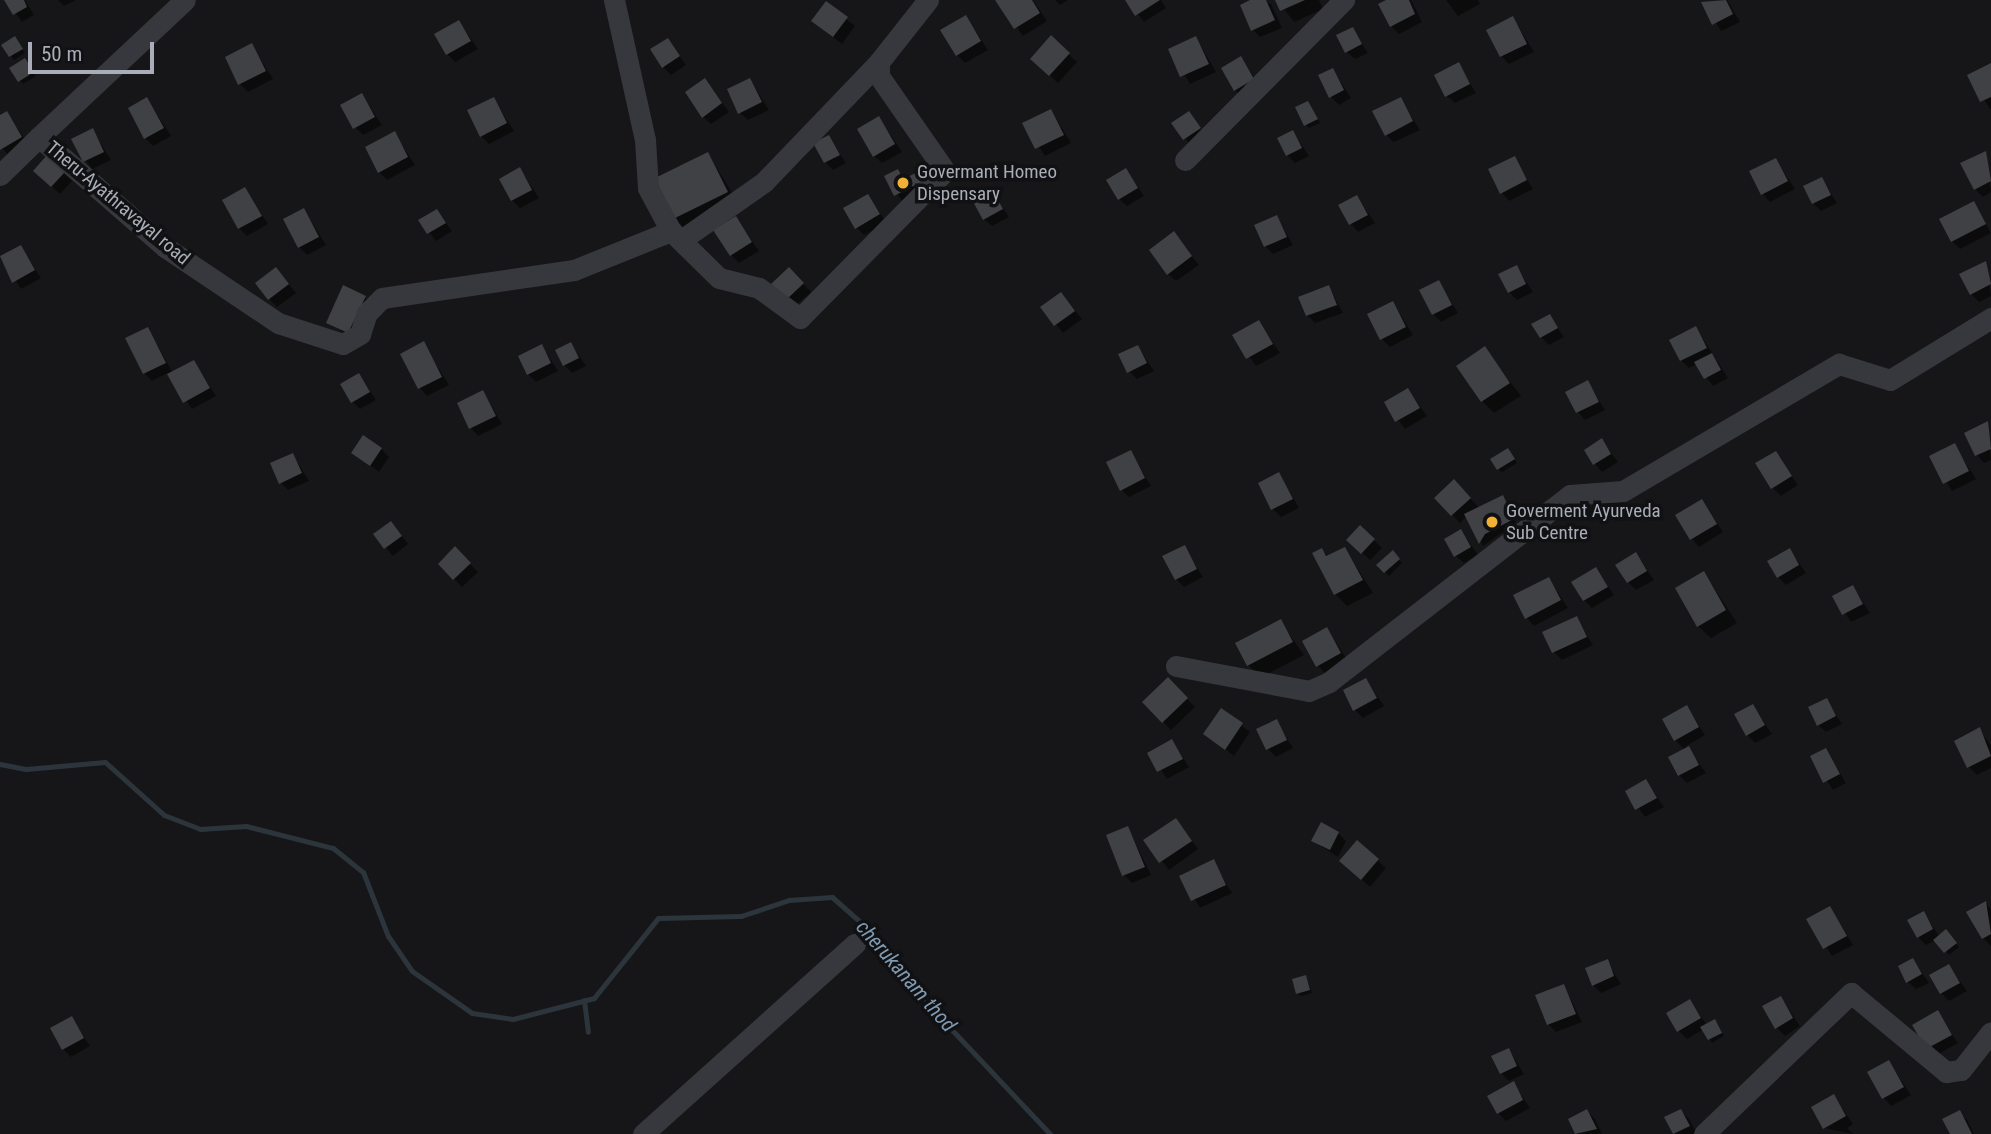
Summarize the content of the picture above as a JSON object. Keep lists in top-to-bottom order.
{
  "streets": {
    "street": ["Theru-Ayathravayal road"]
  },
  "water": ["cherukanam thod"],
  "places": ["Govermant Homeo Dispensary", "Goverment Ayurveda Sub Centre"],
  "scale_bar": "50 m"
}
